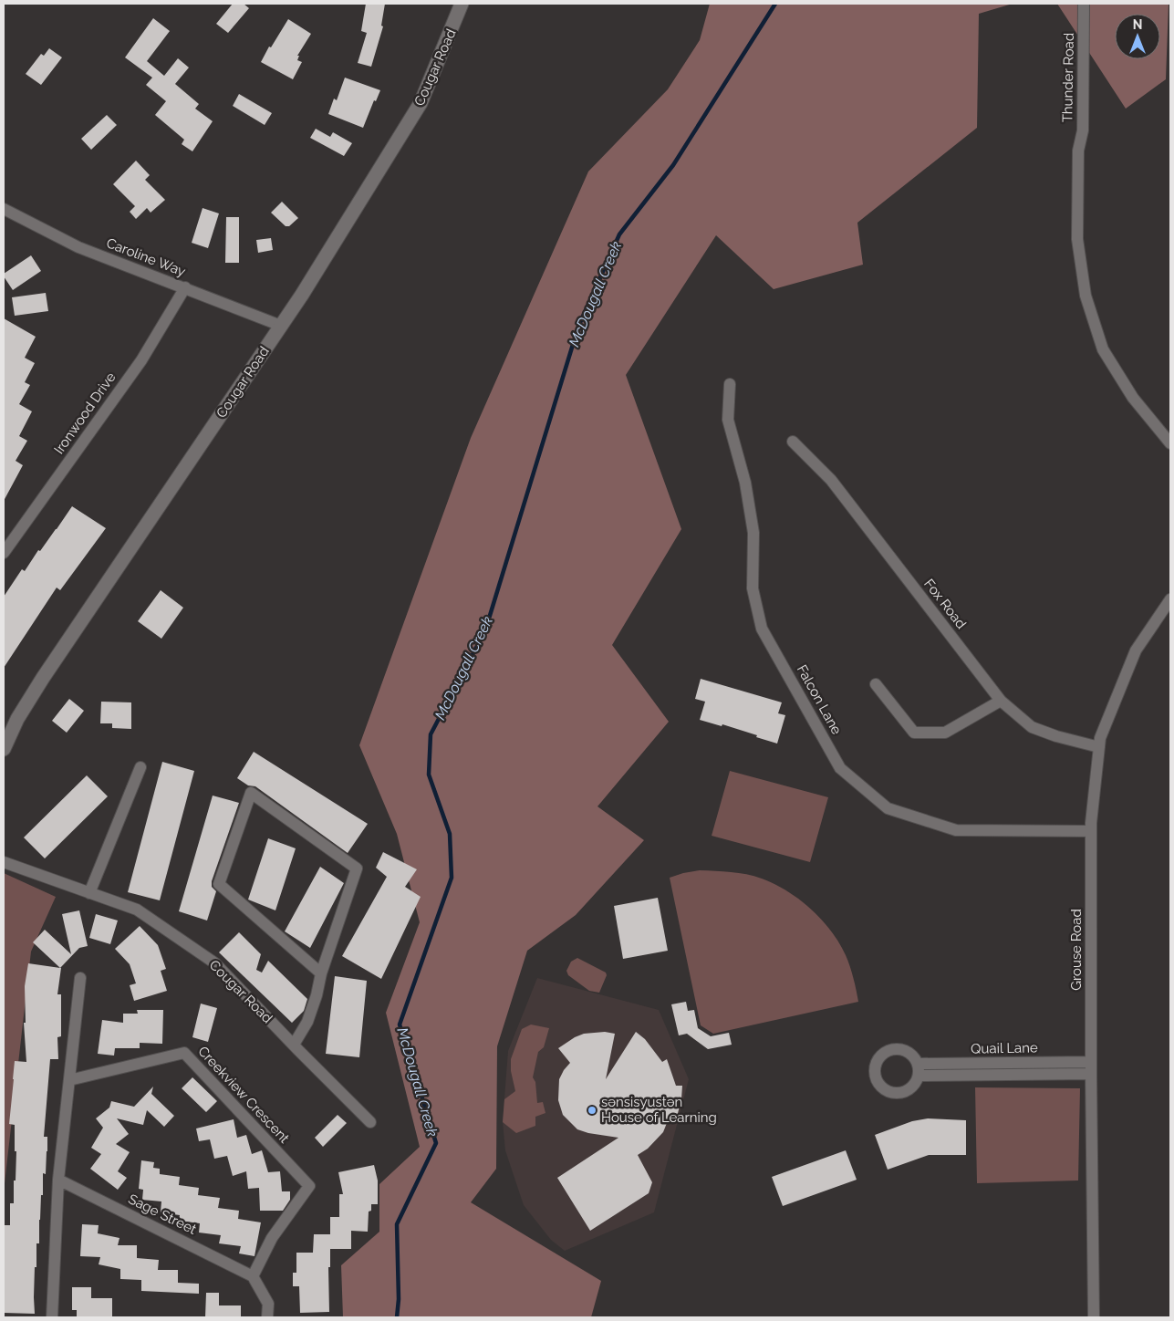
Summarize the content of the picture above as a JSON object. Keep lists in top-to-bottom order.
{
  "streets": {
    "street": [
      "Cougar Road",
      "Thunder Road",
      "Caroline Way",
      "Ironwood Drive",
      "Fox Road",
      "Falcon Lane",
      "Grouse Road",
      "Quail Lane",
      "Creekview Crescent",
      "Sage Street"
    ]
  },
  "crossings": [
    ["Cougar Road", "Caroline Way"],
    ["Caroline Way", "Ironwood Drive"],
    ["Fox Road", "Grouse Road"],
    ["Falcon Lane", "Grouse Road"],
    ["Grouse Road", "Quail Lane"],
    ["Creekview Crescent", "Sage Street"]
  ],
  "water": ["McDougall Creek"],
  "places": ["sənsisyustən House of Learning"],
  "north": "top"
}
